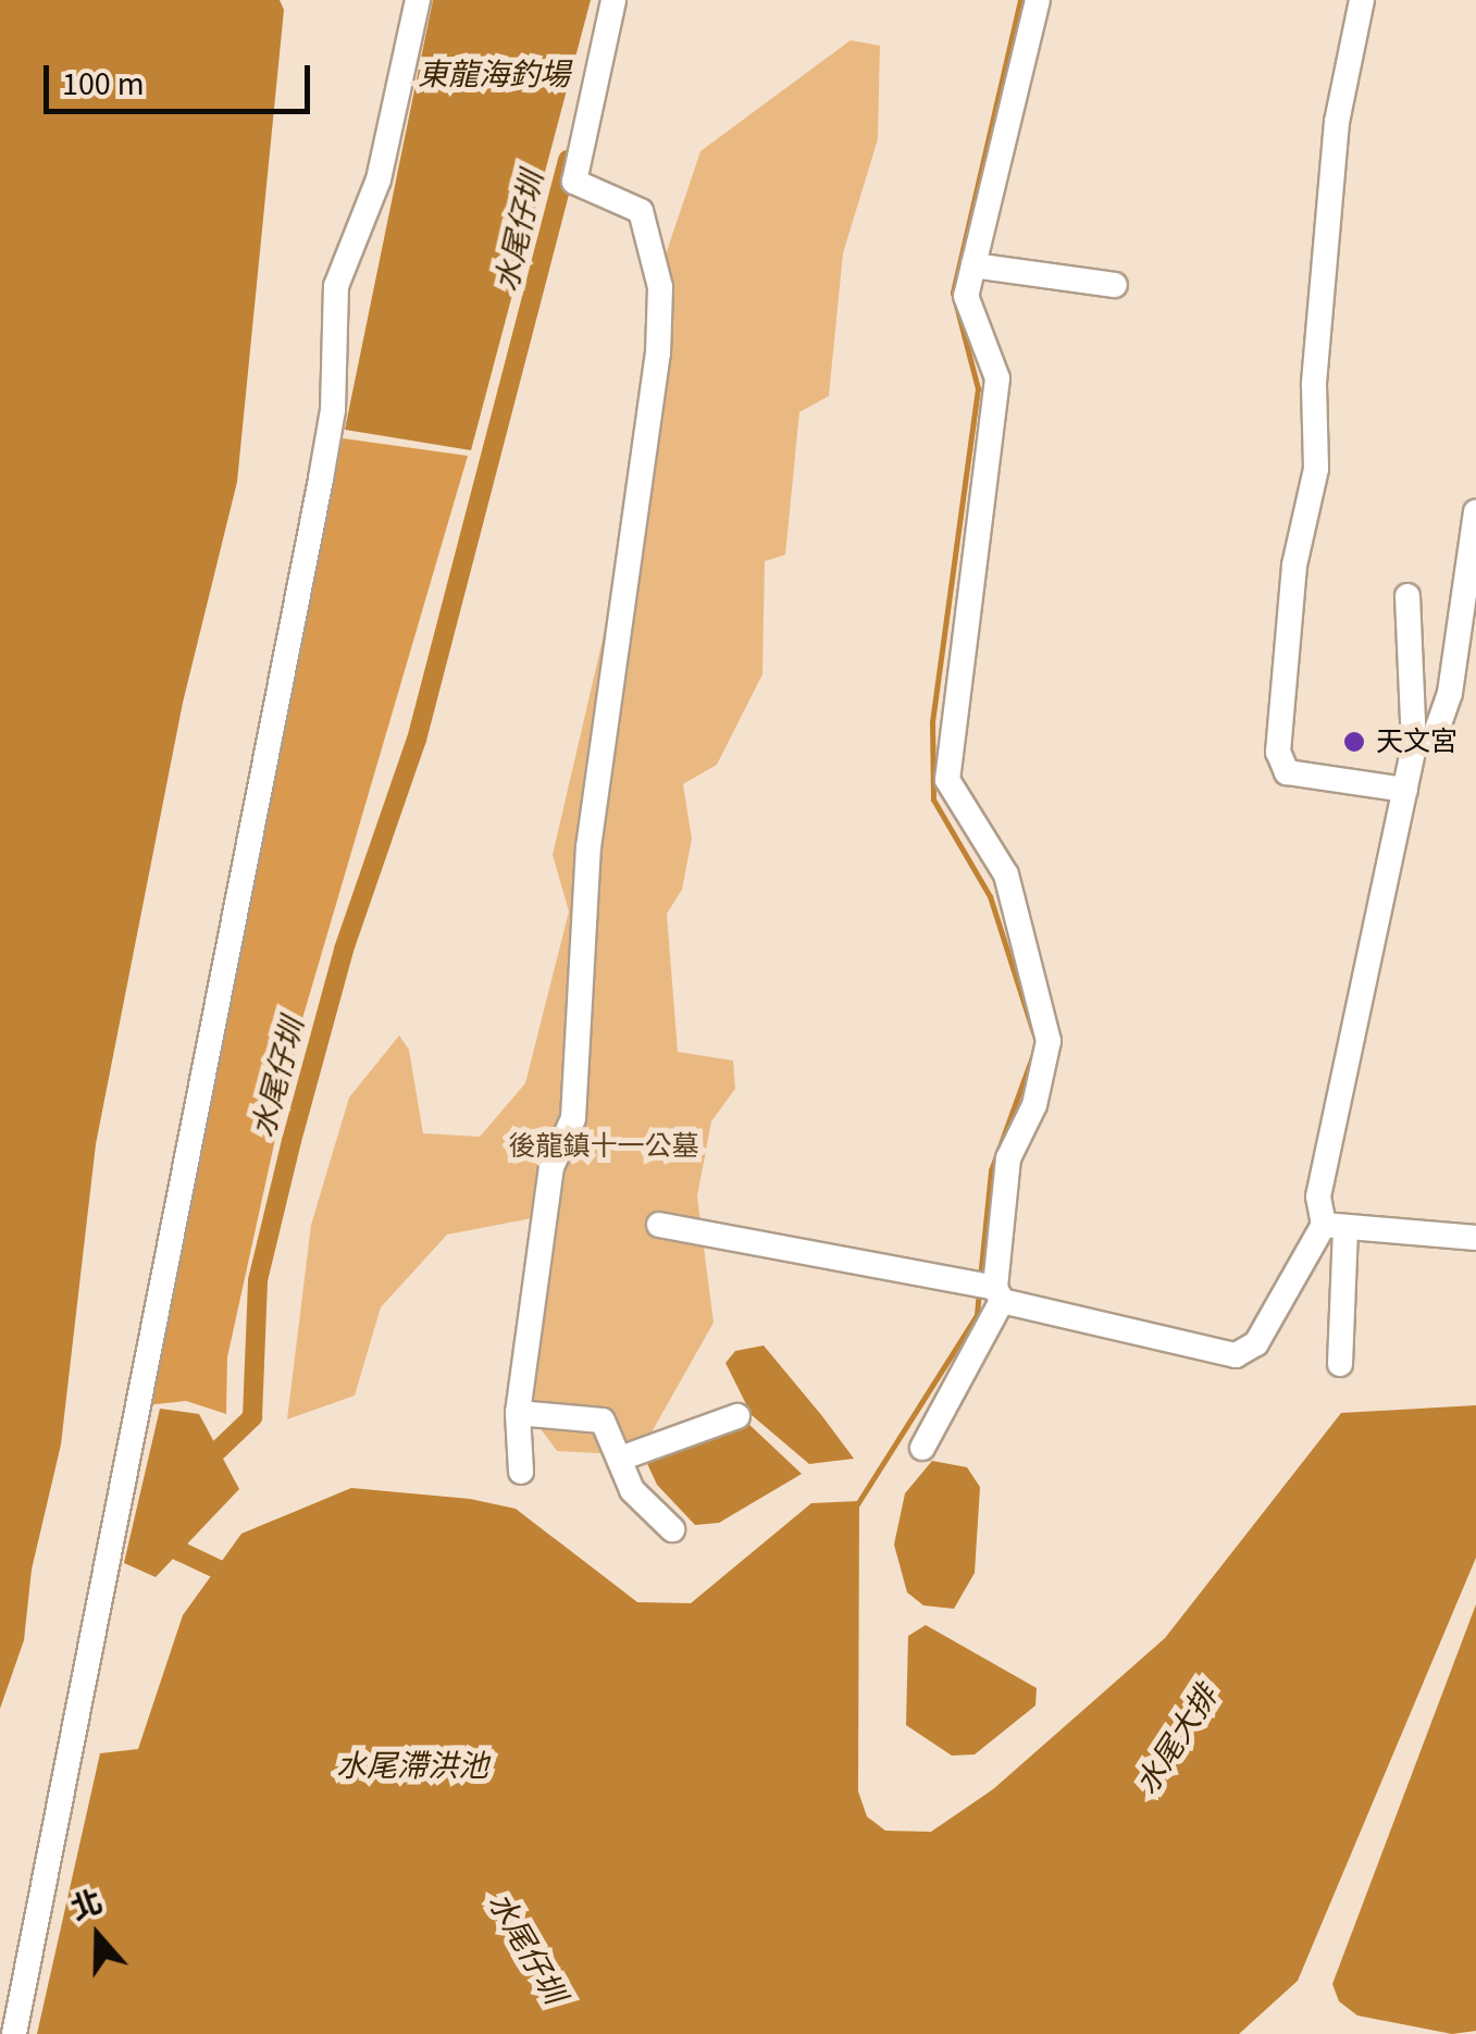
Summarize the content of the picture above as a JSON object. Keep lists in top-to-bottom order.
{
  "water": [
    "東龍海釣場",
    "水尾仔圳",
    "水尾大排",
    "水尾滯洪池"
  ],
  "parks": ["後龍鎮十一公墓"],
  "places": ["天文宮"],
  "scale_bar": "100 m",
  "north": "top"
}
